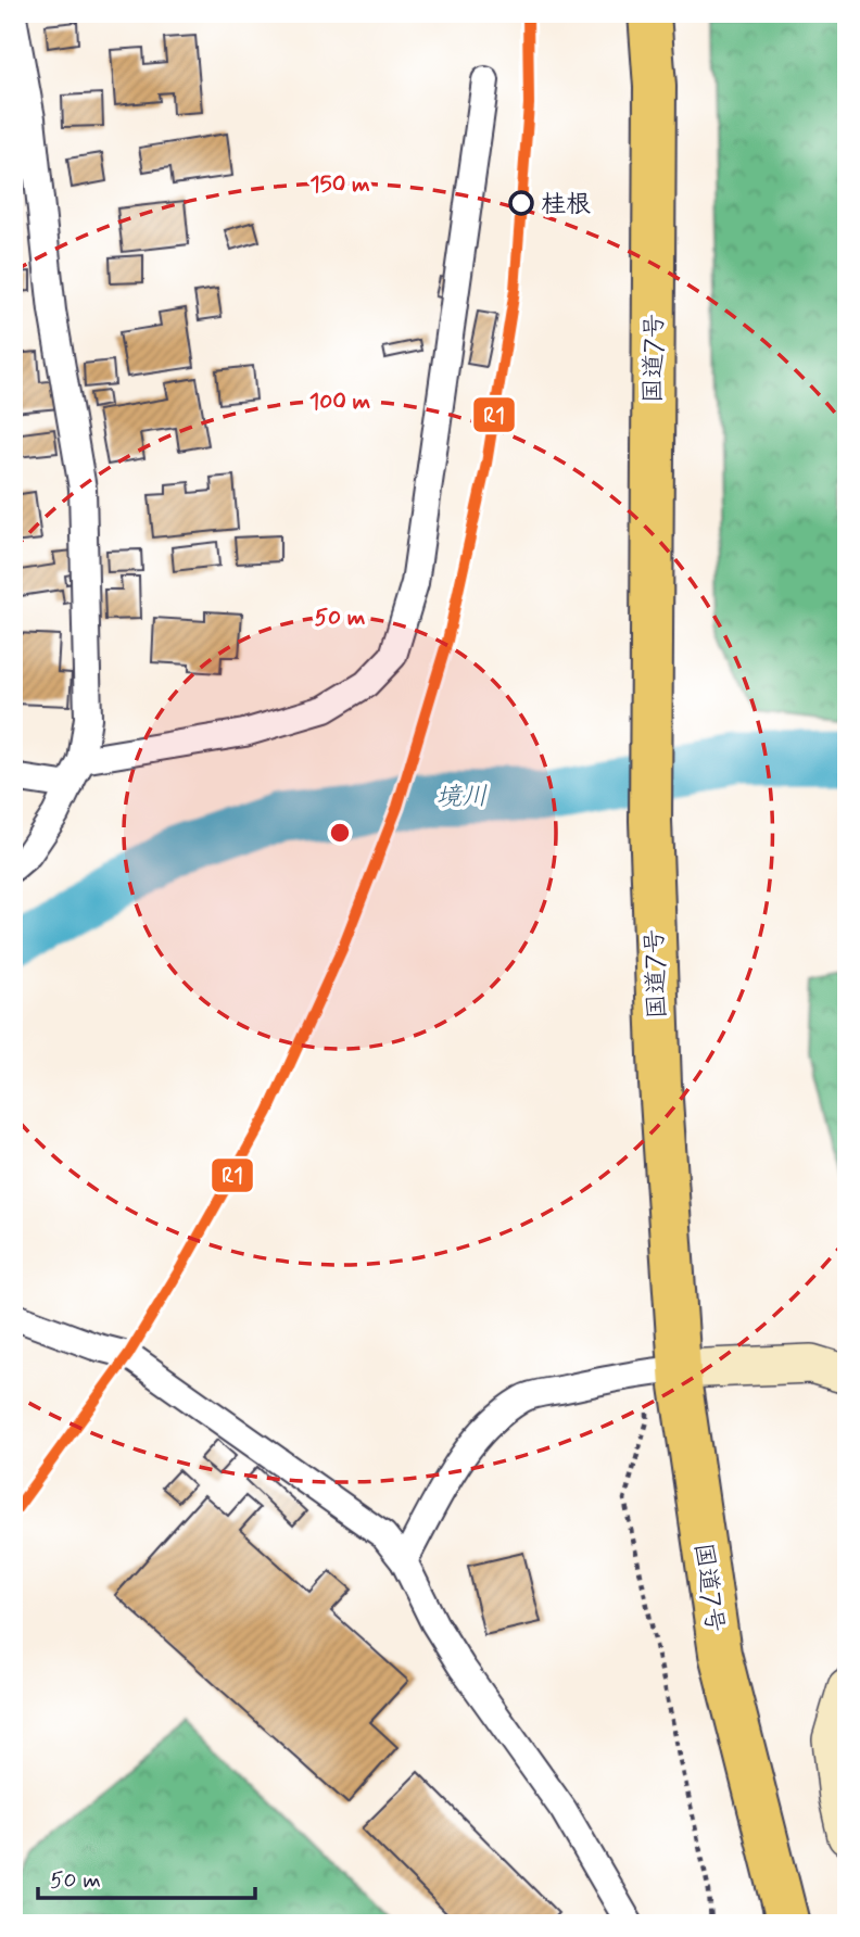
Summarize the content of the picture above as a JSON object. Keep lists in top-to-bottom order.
{
  "streets": {
    "highway": ["国道7号"]
  },
  "water": ["境川"],
  "places": ["桂根"],
  "lines": ["transit line R1"],
  "scale_bar": "50 m",
  "rings": ["150 m", "100 m", "50 m"]
}
